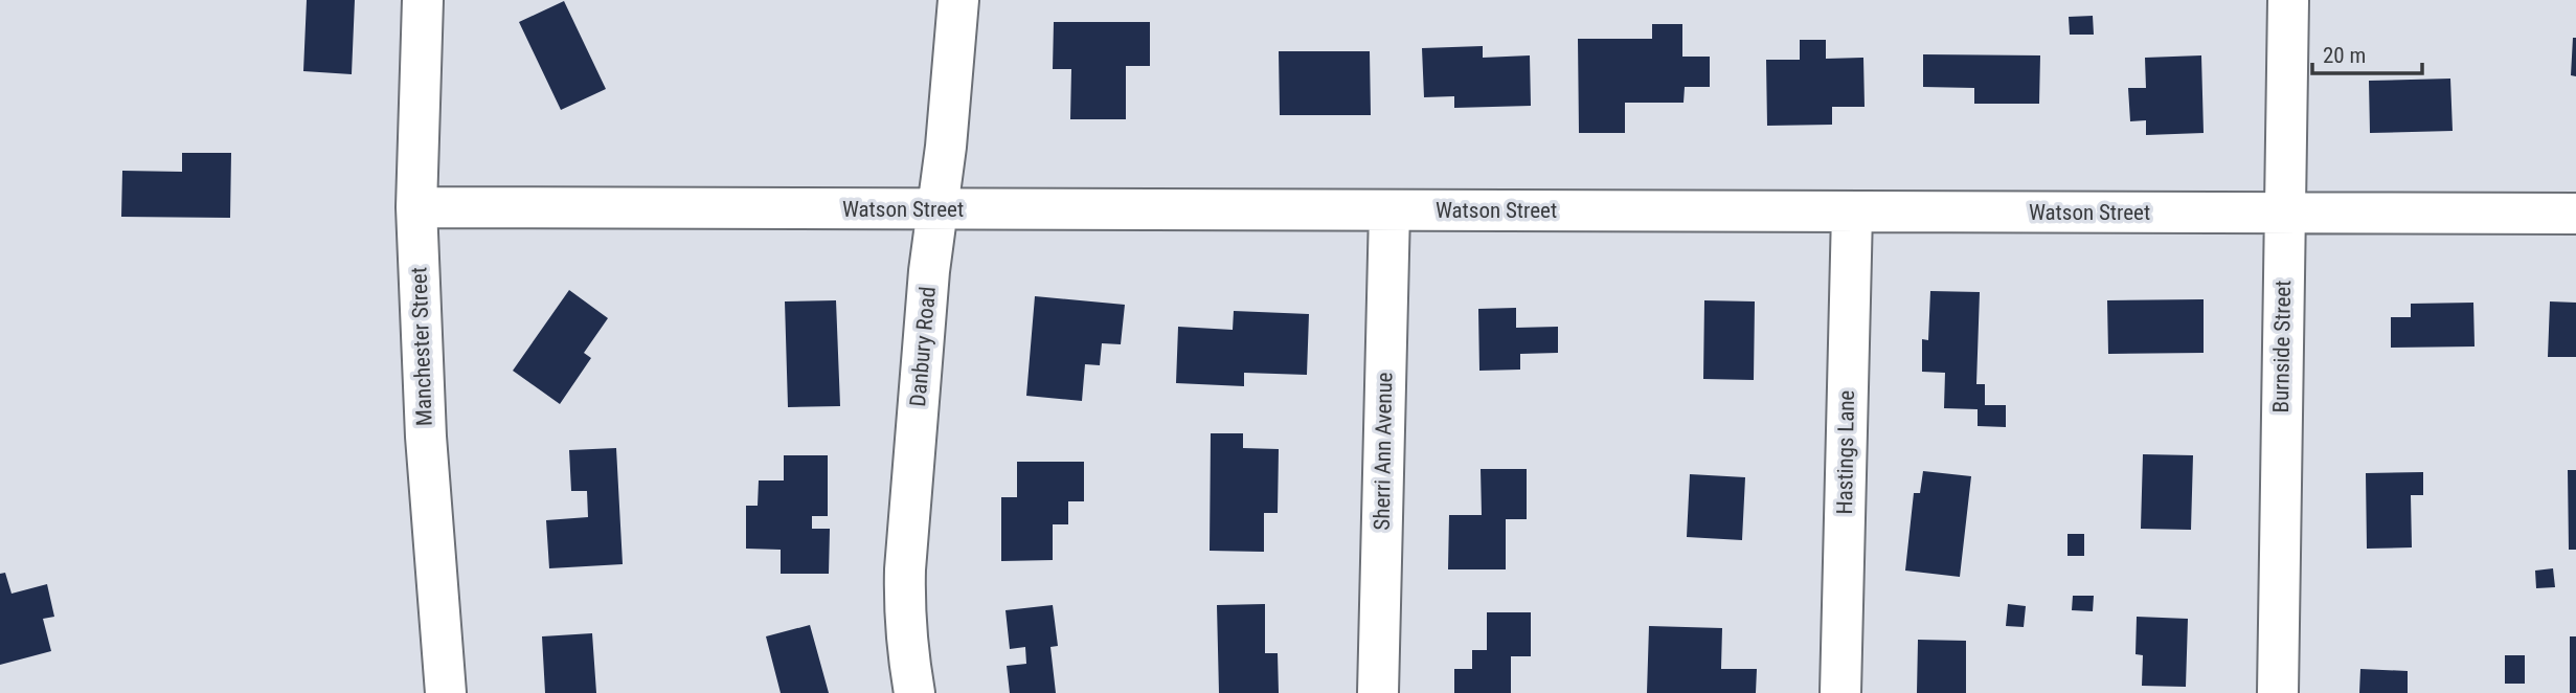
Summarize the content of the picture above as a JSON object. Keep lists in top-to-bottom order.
{
  "streets": {
    "street": [
      "Watson Street",
      "Manchester Street",
      "Danbury Road",
      "Burnside Street",
      "Sherri Ann Avenue",
      "Hastings Lane"
    ]
  },
  "crossings": [
    ["Watson Street", "Manchester Street"],
    ["Watson Street", "Danbury Road"],
    ["Watson Street", "Burnside Street"],
    ["Watson Street", "Sherri Ann Avenue"],
    ["Watson Street", "Hastings Lane"]
  ],
  "scale_bar": "20 m"
}
